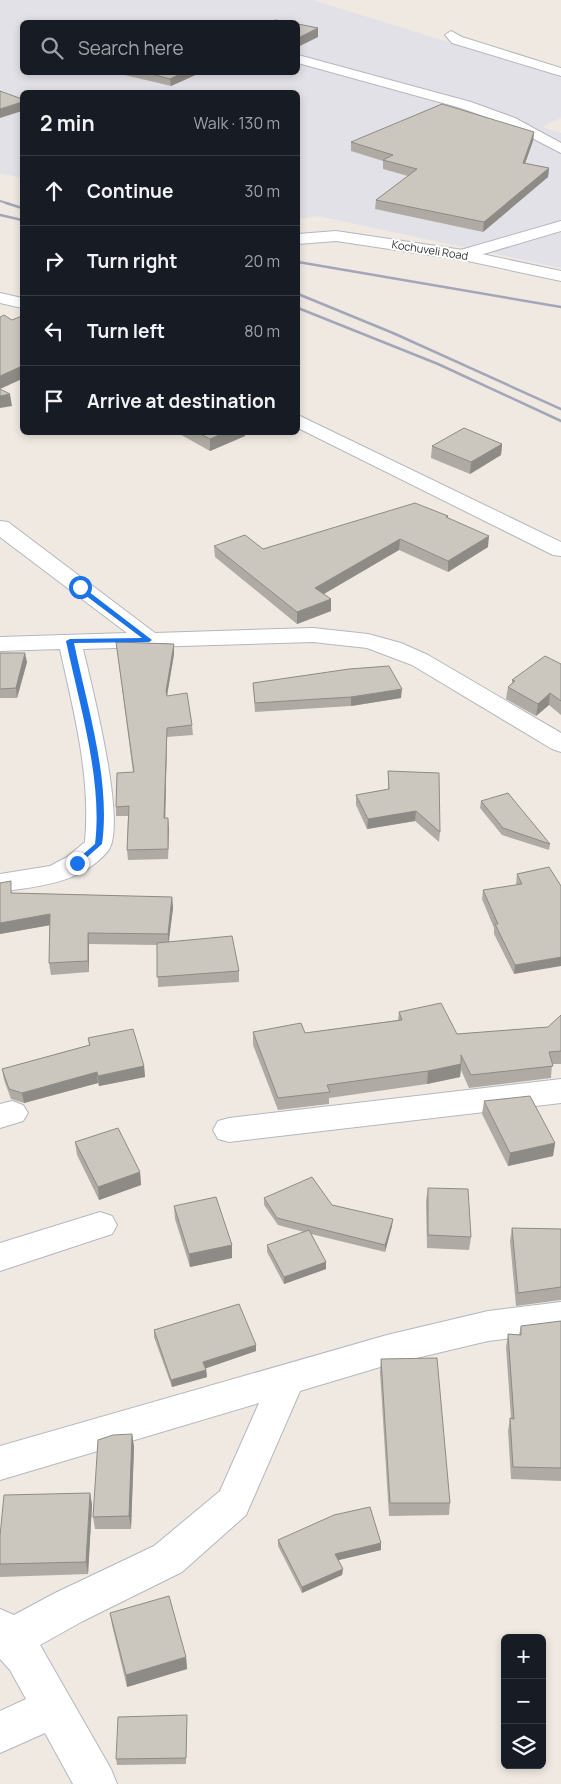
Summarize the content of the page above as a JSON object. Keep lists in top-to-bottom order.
{
  "streets": {
    "street": ["Kochuveli Road"]
  },
  "page": {
    "search": "Search here",
    "heading": ["2 min", "Walk · 130 m"],
    "list": [
      ["Continue", "30 m"],
      ["Turn right", "20 m"],
      ["Turn left", "80 m"],
      "Arrive at destination"
    ],
    "map_buttons": ["+", "−"]
  }
}
